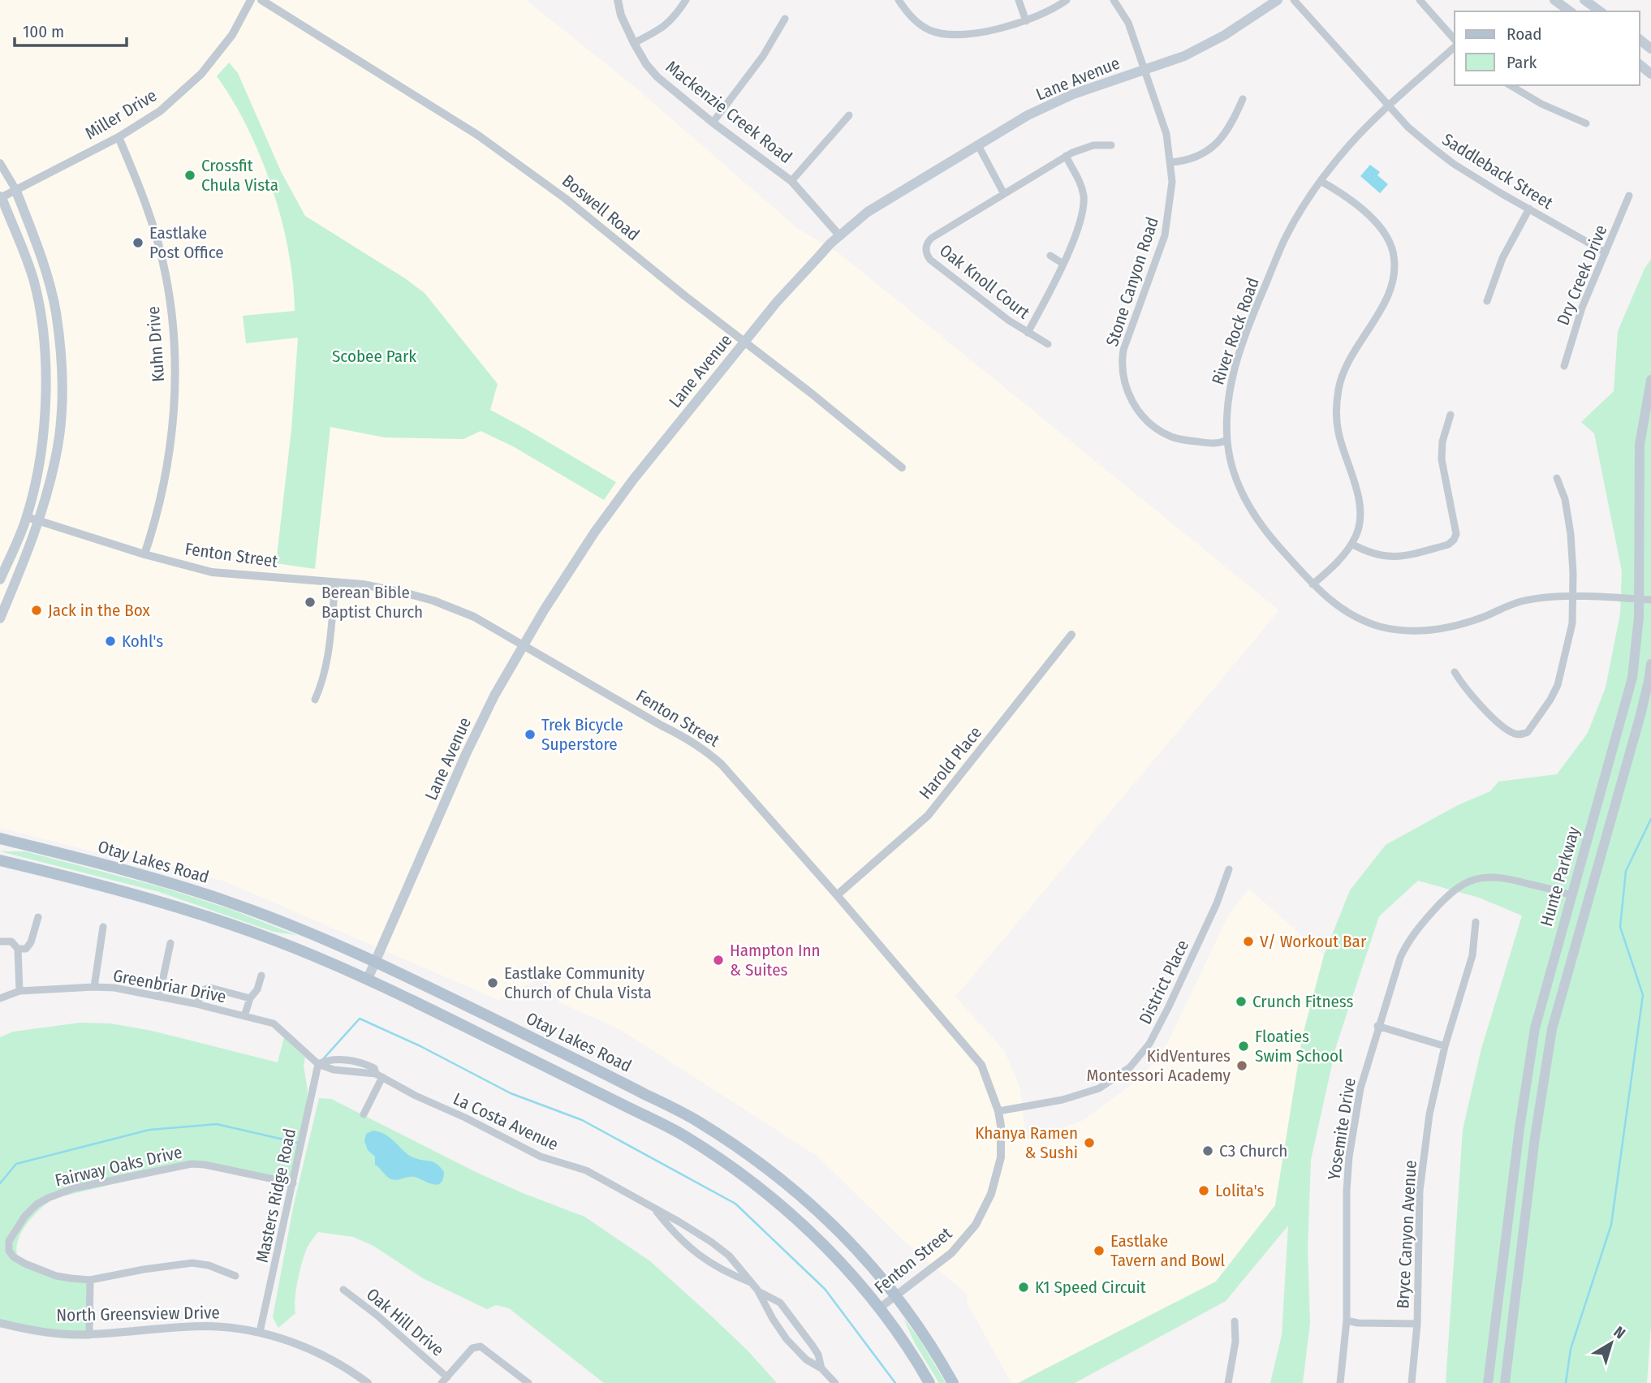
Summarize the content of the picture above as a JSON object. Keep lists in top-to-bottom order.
{
  "streets": {
    "main road": ["Lane Avenue", "Otay Lakes Road", "Hunte Parkway"],
    "street": [
      "Mackenzie Creek Road",
      "Miller Drive",
      "Saddleback Street",
      "Boswell Road",
      "Dry Creek Drive",
      "Oak Knoll Court",
      "Stone Canyon Road",
      "River Rock Road",
      "Kuhn Drive",
      "Fenton Street",
      "Harold Place",
      "District Place",
      "Greenbriar Drive",
      "La Costa Avenue",
      "Yosemite Drive",
      "Fairway Oaks Drive",
      "Masters Ridge Road",
      "Bryce Canyon Avenue",
      "North Greensview Drive",
      "Oak Hill Drive"
    ]
  },
  "crossings": [
    ["Lane Avenue", "Mackenzie Creek Road"],
    ["Lane Avenue", "Boswell Road"],
    ["Lane Avenue", "Stone Canyon Road"],
    ["Lane Avenue", "Fenton Street"],
    ["Lane Avenue", "Otay Lakes Road"],
    ["Miller Drive", "Kuhn Drive"],
    ["Saddleback Street", "Dry Creek Drive"],
    ["Saddleback Street", "River Rock Road"],
    ["Stone Canyon Road", "River Rock Road"],
    ["River Rock Road", "Hunte Parkway"],
    ["Kuhn Drive", "Fenton Street"],
    ["Fenton Street", "Harold Place"],
    ["Fenton Street", "Otay Lakes Road"],
    ["Fenton Street", "District Place"],
    ["Hunte Parkway", "Yosemite Drive"],
    ["Greenbriar Drive", "La Costa Avenue"],
    ["Greenbriar Drive", "Masters Ridge Road"],
    ["La Costa Avenue", "Masters Ridge Road"],
    ["Fairway Oaks Drive", "Masters Ridge Road"],
    ["Masters Ridge Road", "North Greensview Drive"]
  ],
  "parks": ["Scobee Park"],
  "places": [
    "Crossfit Chula Vista",
    "Eastlake Post Office",
    "Berean Bible Baptist Church",
    "Jack in the Box",
    "Kohl's",
    "Trek Bicycle Superstore",
    "V/ Workout Bar",
    "Hampton Inn & Suites",
    "Eastlake Community Church of Chula Vista",
    "Crunch Fitness",
    "Floaties Swim School",
    "KidVentures Montessori Academy",
    "Khanya Ramen & Sushi",
    "C3 Church",
    "Lolita's",
    "Eastlake Tavern and Bowl",
    "K1 Speed Circuit"
  ],
  "legend": ["Road", "Park"],
  "scale_bar": "100 m",
  "north": "top right"
}
